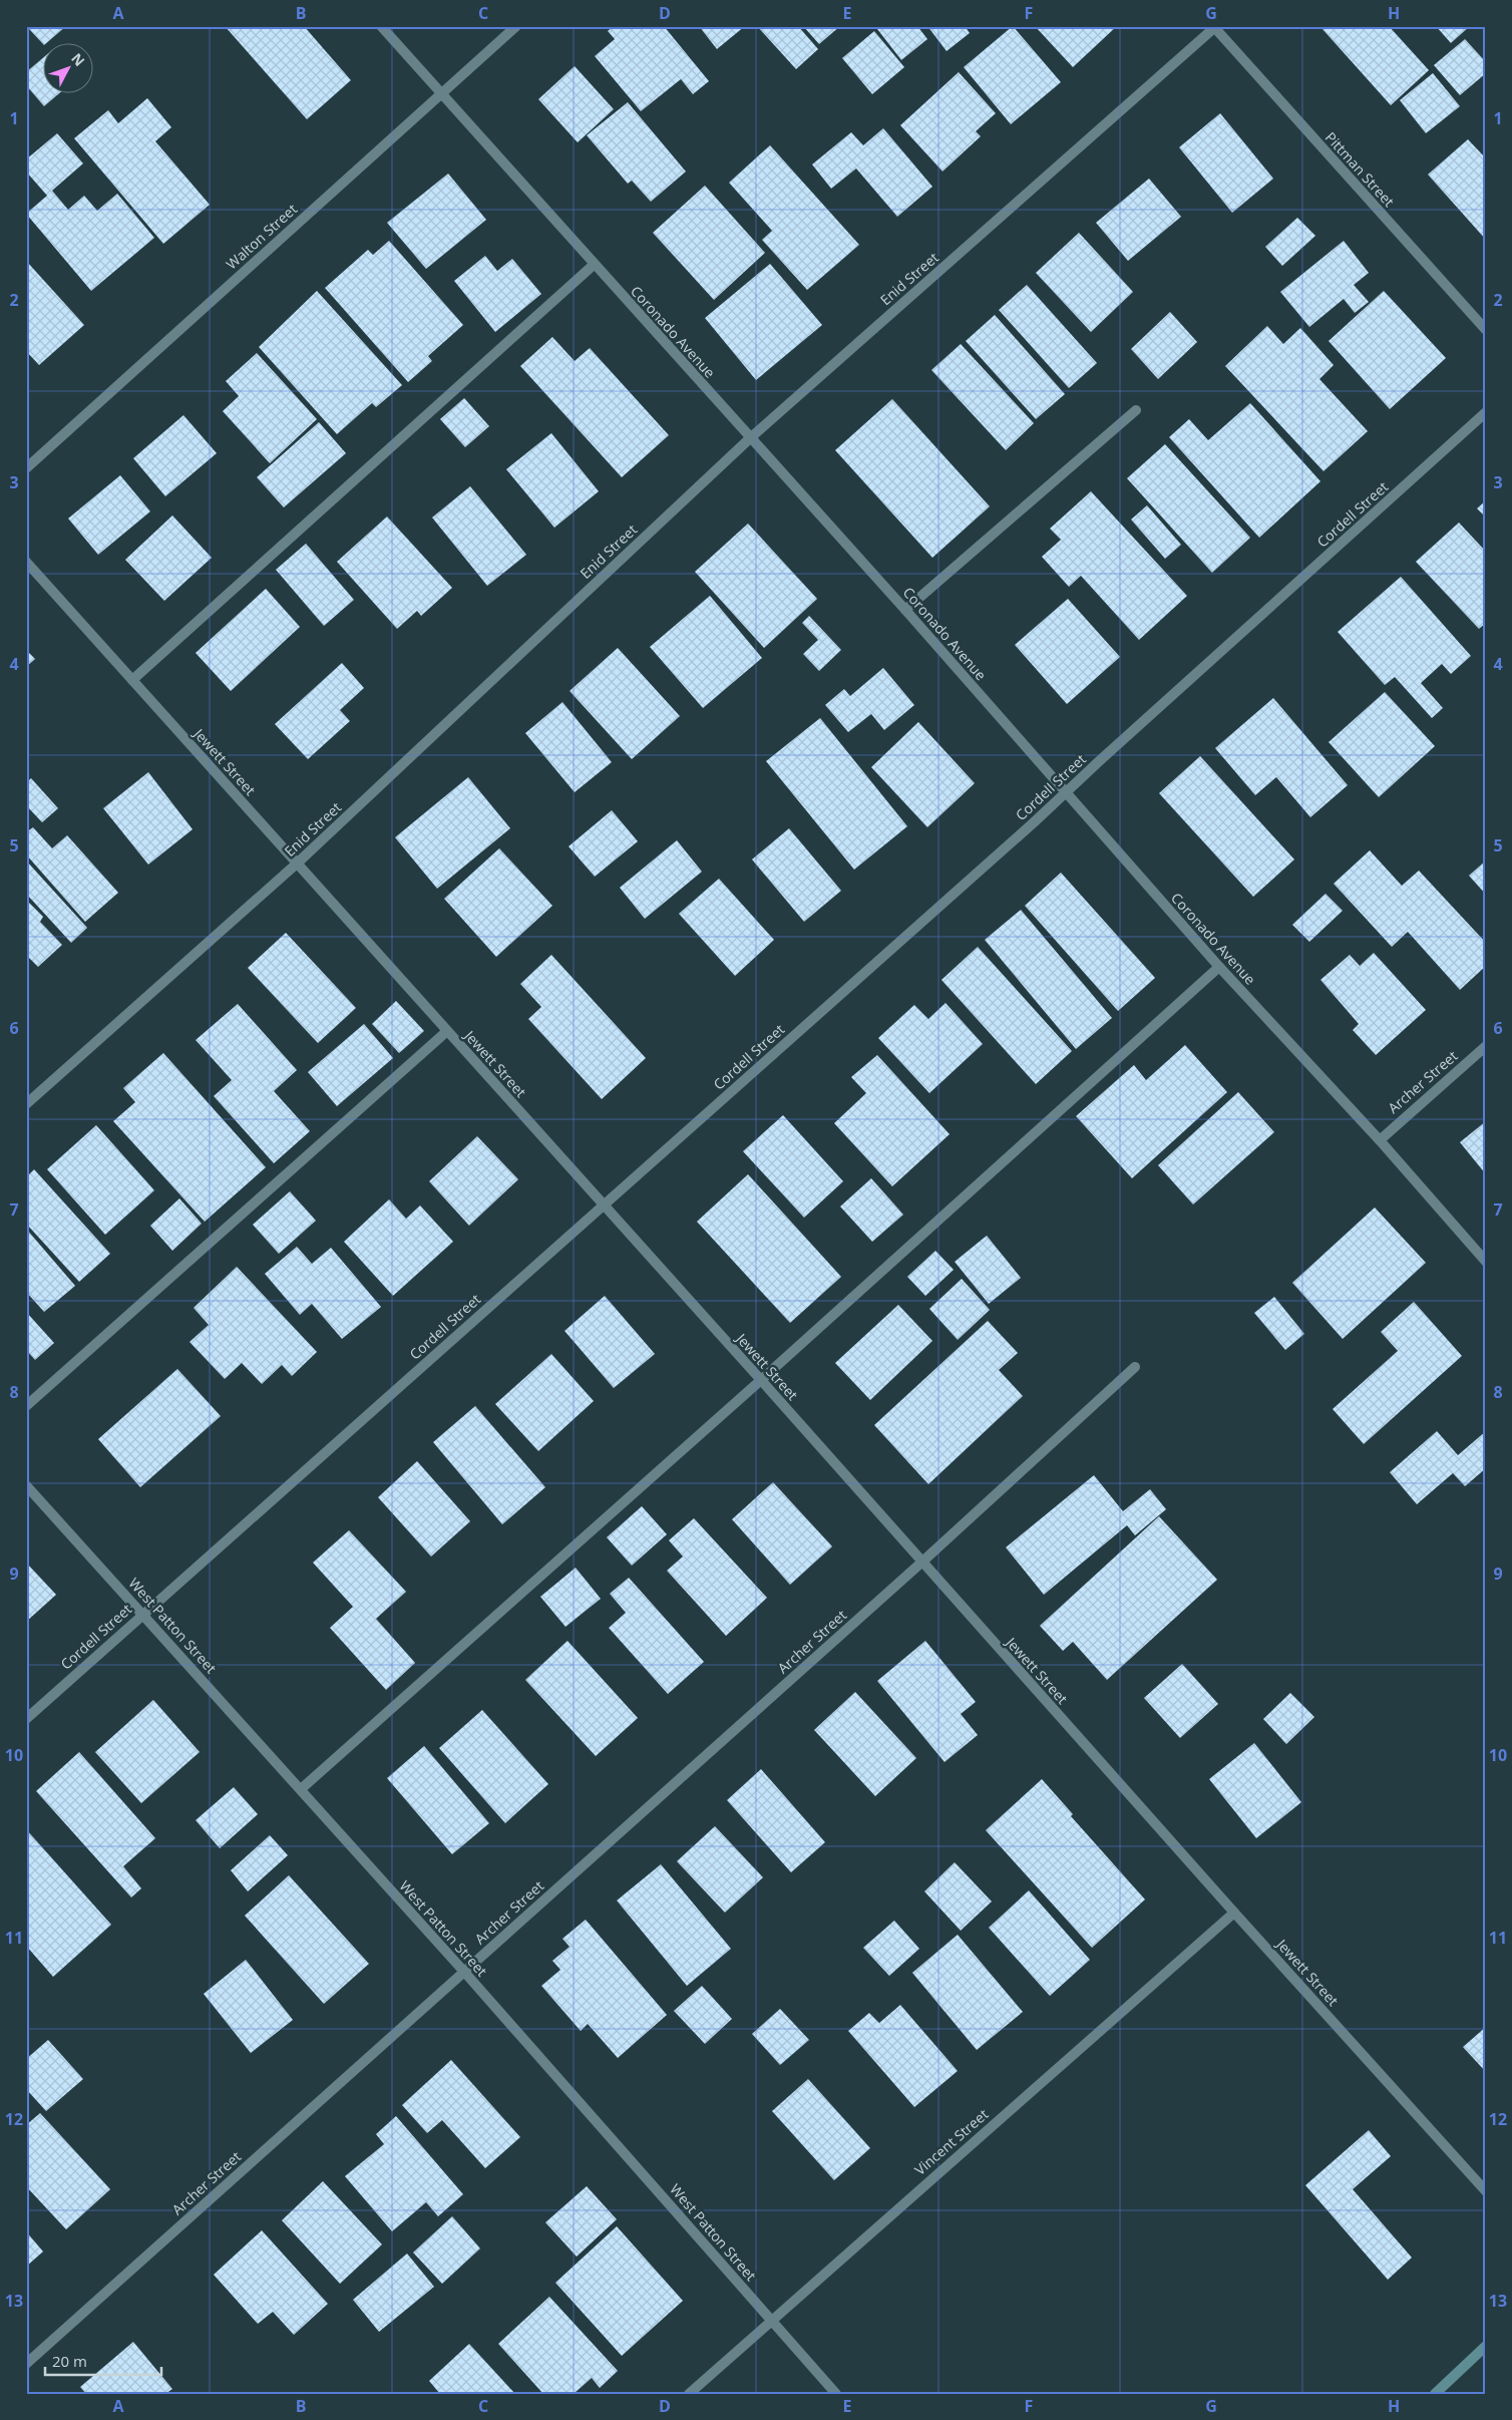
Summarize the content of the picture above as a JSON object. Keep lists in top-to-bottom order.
{
  "streets": {
    "street": [
      "Pittman Street",
      "Walton Street",
      "Enid Street",
      "Coronado Avenue",
      "Cordell Street",
      "Jewett Street",
      "Archer Street",
      "West Patton Street",
      "Vincent Street"
    ]
  },
  "crossings": [
    ["Pittman Street", "Enid Street"],
    ["Walton Street", "Coronado Avenue"],
    ["Enid Street", "Coronado Avenue"],
    ["Enid Street", "Jewett Street"],
    ["Coronado Avenue", "Cordell Street"],
    ["Coronado Avenue", "Archer Street"],
    ["Cordell Street", "Jewett Street"],
    ["Cordell Street", "West Patton Street"],
    ["Jewett Street", "Archer Street"],
    ["Jewett Street", "Vincent Street"],
    ["Archer Street", "West Patton Street"],
    ["West Patton Street", "Vincent Street"]
  ],
  "scale_bar": "20 m",
  "north": "top right",
  "grid": {
    "columns": [
      "A",
      "B",
      "C",
      "D",
      "E",
      "F",
      "G",
      "H"
    ],
    "rows": [
      "1",
      "2",
      "3",
      "4",
      "5",
      "6",
      "7",
      "8",
      "9",
      "10",
      "11",
      "12",
      "13"
    ]
  }
}
